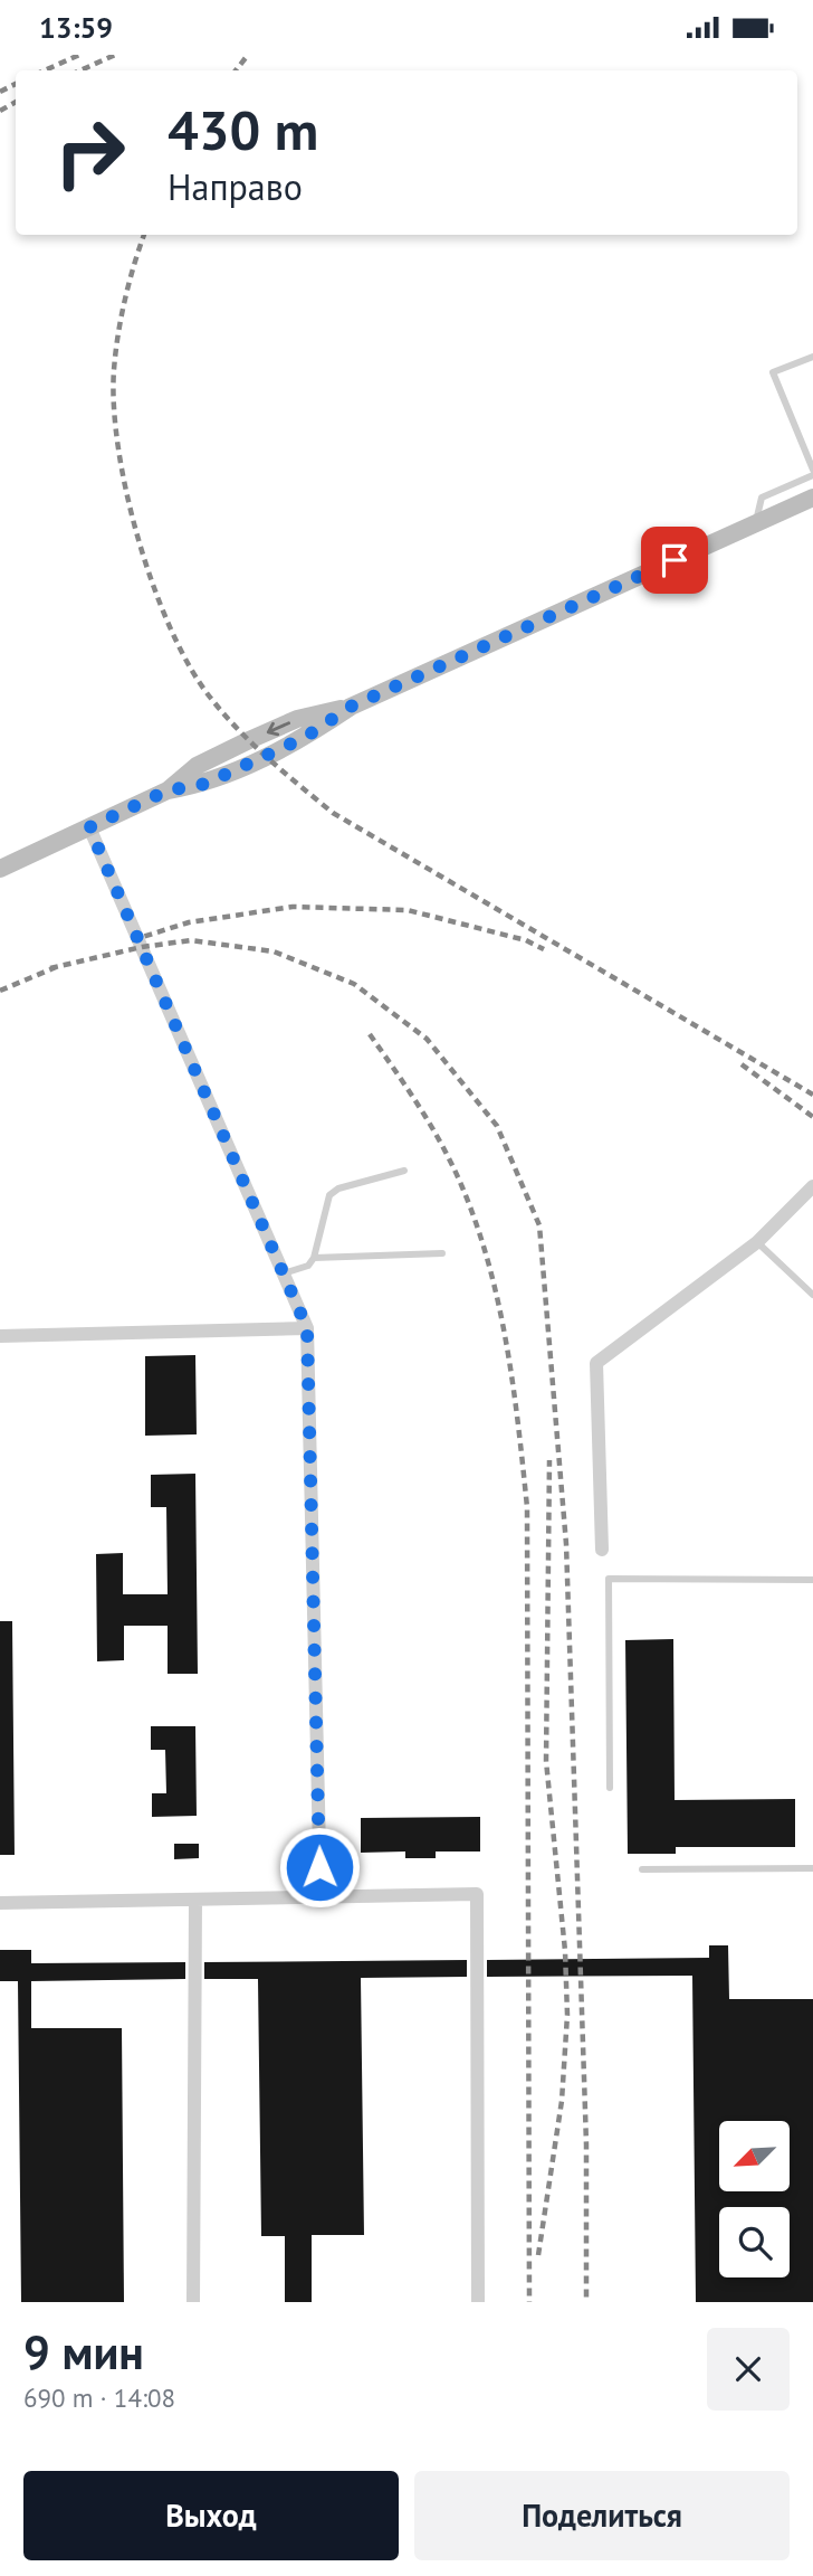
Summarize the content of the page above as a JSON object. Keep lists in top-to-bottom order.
{
  "north": "bottom left",
  "page": {
    "status": "13:59",
    "turn": ["430 m", "Направо"],
    "heading": ["9 мин", "690 m · 14:08"],
    "buttons": ["Выход", "Поделиться"]
  }
}
